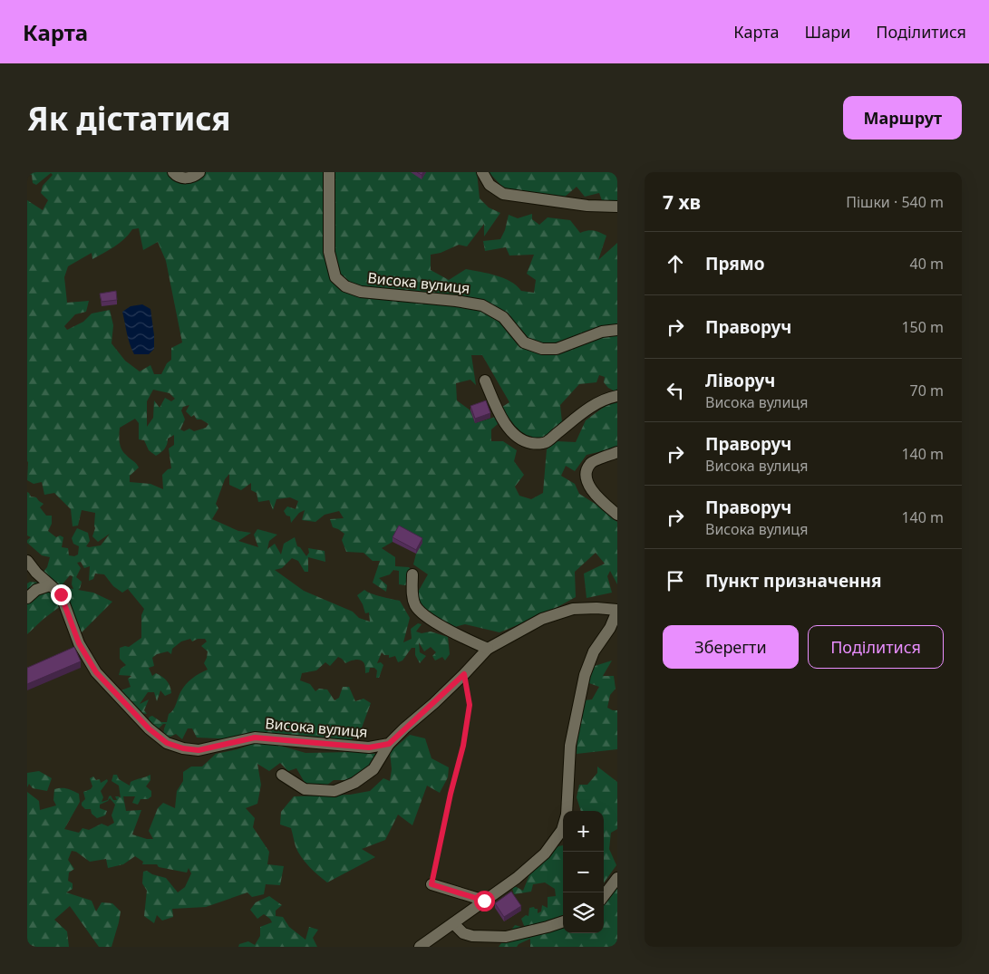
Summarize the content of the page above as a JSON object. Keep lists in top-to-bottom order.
{
  "streets": {
    "street": ["Висока вулиця"]
  },
  "page": {
    "header": "Карта",
    "nav": ["Карта", "Шари", "Поділитися"],
    "buttons": [
      "Маршрут",
      ["Зберегти", "Поділитися"]
    ],
    "title": "Як дістатися",
    "heading": ["7 хв", "Пішки · 540 m"],
    "list": [
      ["Прямо", "40 m"],
      ["Праворуч", "150 m"],
      ["Ліворуч", "Висока вулиця", "70 m"],
      ["Праворуч", "Висока вулиця", "140 m"],
      ["Праворуч", "Висока вулиця", "140 m"],
      "Пункт призначення"
    ],
    "map_buttons": ["+", "−"]
  }
}
